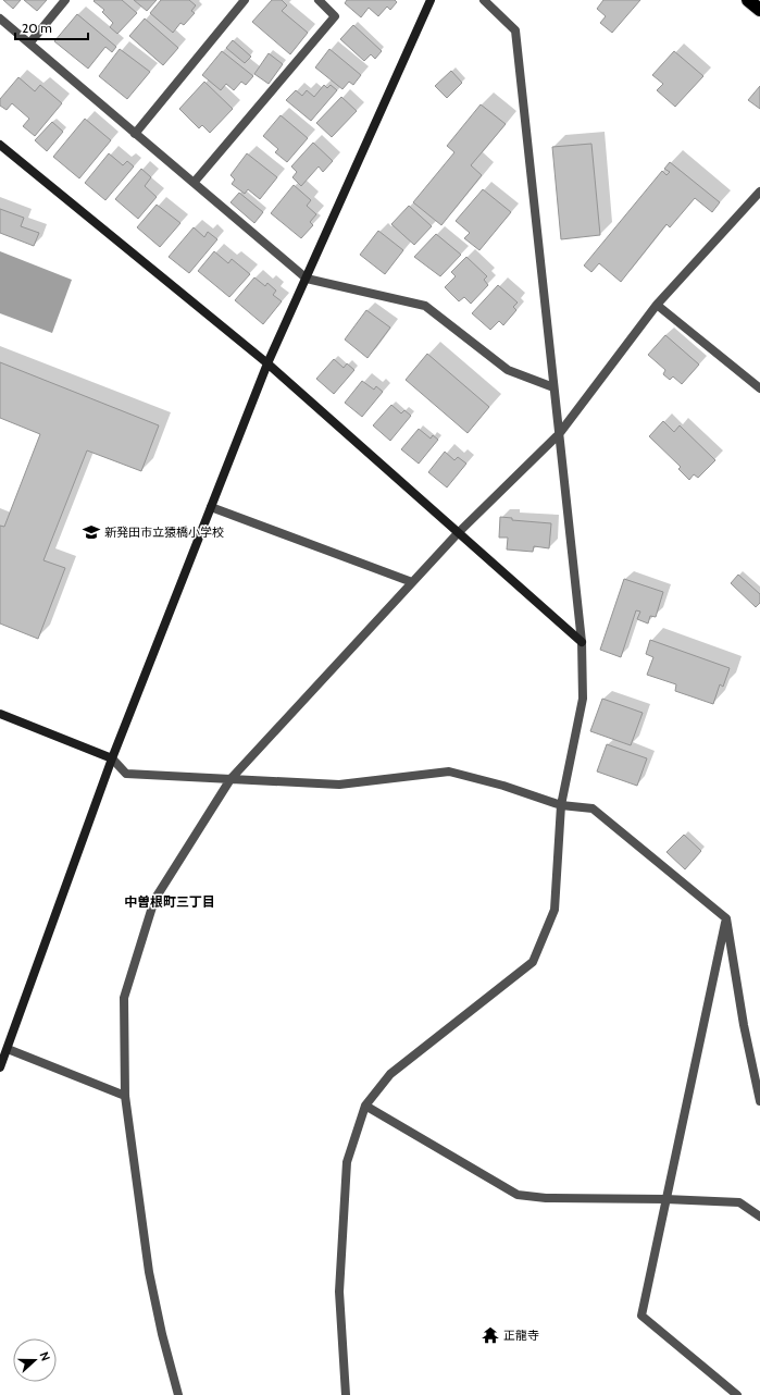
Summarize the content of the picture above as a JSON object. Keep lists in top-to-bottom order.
{
  "districts": ["中曽根町三丁目"],
  "places": {
    "school or university": ["新発田市立猿橋小学校"],
    "temple": ["正龍寺"]
  },
  "scale_bar": "20 m",
  "north": "right"
}
